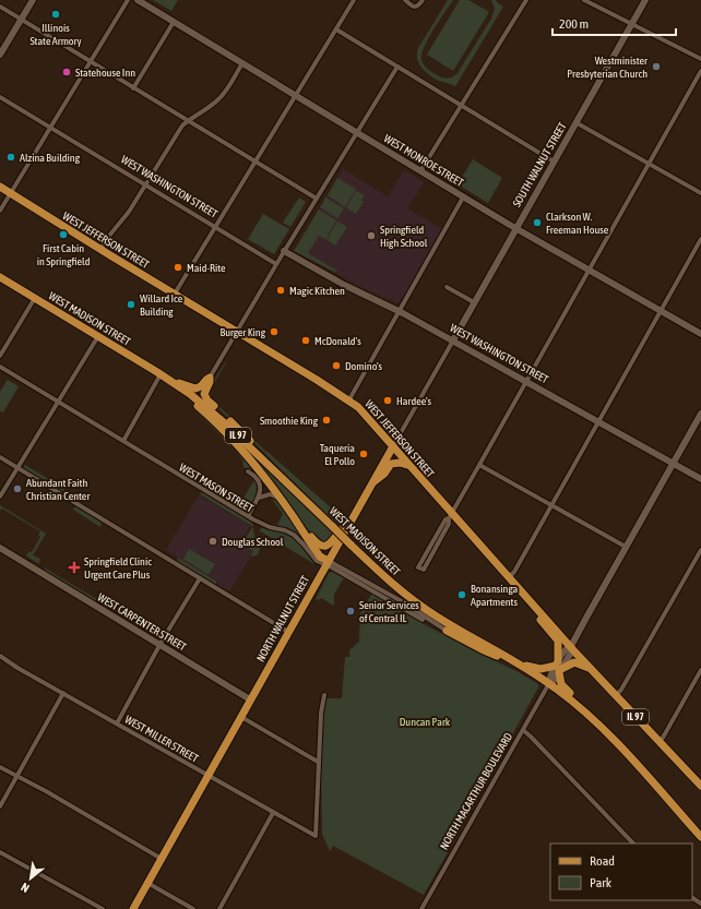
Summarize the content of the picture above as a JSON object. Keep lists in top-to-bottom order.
{
  "streets": {
    "main road": [
      "WEST JEFFERSON STREET",
      "WEST MADISON STREET",
      "IL 97",
      "NORTH WALNUT STREET"
    ],
    "street": [
      "WEST MONROE STREET",
      "SOUTH WALNUT STREET",
      "WEST WASHINGTON STREET",
      "WEST MASON STREET",
      "WEST CARPENTER STREET",
      "WEST MILLER STREET",
      "NORTH MACARTHUR BOULEVARD"
    ]
  },
  "crossings": [
    ["WEST MONROE STREET", "SOUTH WALNUT STREET"],
    ["SOUTH WALNUT STREET", "WEST WASHINGTON STREET"],
    ["SOUTH WALNUT STREET", "NORTH WALNUT STREET"],
    ["WEST WASHINGTON STREET", "NORTH WALNUT STREET"],
    ["WEST WASHINGTON STREET", "NORTH MACARTHUR BOULEVARD"],
    ["WEST JEFFERSON STREET", "IL 97"],
    ["WEST JEFFERSON STREET", "NORTH WALNUT STREET"],
    ["WEST JEFFERSON STREET", "NORTH MACARTHUR BOULEVARD"],
    ["WEST MADISON STREET", "NORTH MACARTHUR BOULEVARD"],
    ["WEST MASON STREET", "NORTH WALNUT STREET"],
    ["NORTH WALNUT STREET", "WEST CARPENTER STREET"],
    ["NORTH WALNUT STREET", "WEST MILLER STREET"]
  ],
  "parks": ["Duncan Park"],
  "places": {
    "other": [
      "Illinois State Armory",
      "Westminister Presbyterian Church",
      "Statehouse Inn",
      "Alzina Building",
      "Clarkson W. Freeman House",
      "First Cabin in Springfield",
      "Springfield High School",
      "Maid-Rite",
      "Magic Kitchen",
      "Willard Ice Building",
      "Burger King",
      "McDonald's",
      "Domino's",
      "Hardee's",
      "Smoothie King",
      "Taqueria El Pollo",
      "Abundant Faith Christian Center",
      "Douglas School",
      "Bonansinga Apartments",
      "Senior Services of Central IL"
    ],
    "health": ["Springfield Clinic Urgent Care Plus"]
  },
  "legend": ["Road", "Park"],
  "scale_bar": "200 m",
  "north": "bottom left"
}
